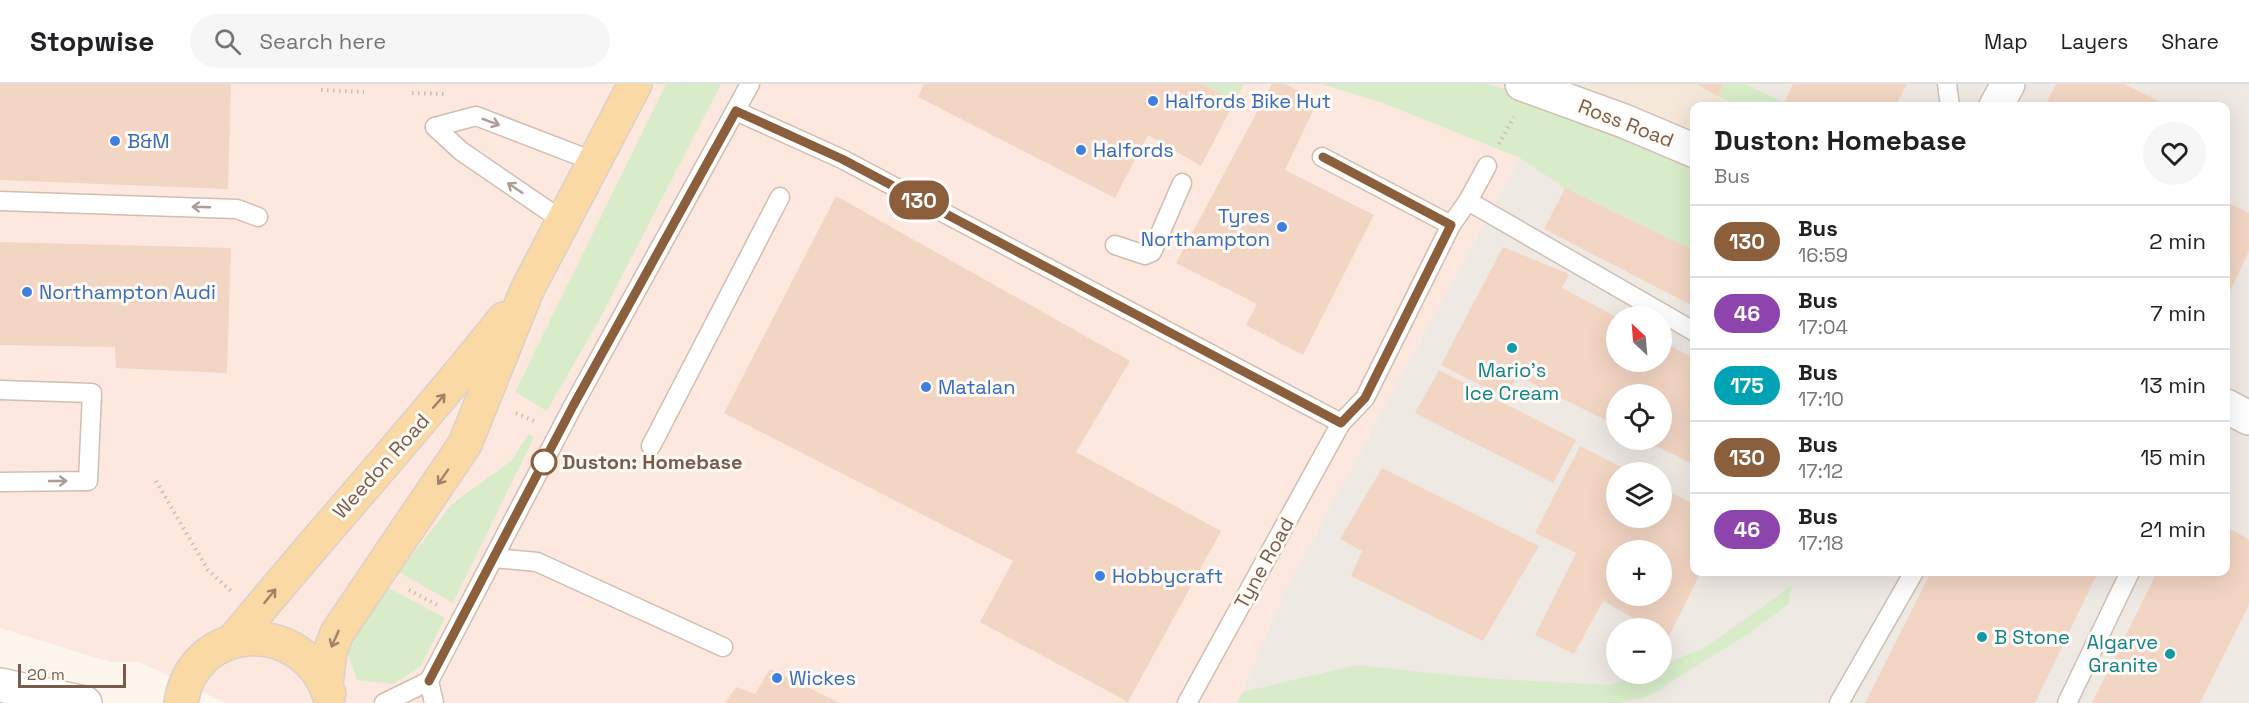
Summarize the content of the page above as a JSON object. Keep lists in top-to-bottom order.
{
  "streets": {
    "main road": ["Weedon Road"],
    "street": ["Ross Road"],
    "lane": ["Tyne Road"]
  },
  "places": [
    "Halfords Bike Hut",
    "B&M",
    "Halfords",
    "Tyres Northampton",
    "Northampton Audi",
    "Mario's Ice Cream",
    "Matalan",
    "Duston: Homebase",
    "Hobbycraft",
    "B Stone",
    "Algarve Granite",
    "Wickes"
  ],
  "lines": ["bus line 130"],
  "scale_bar": "20 m",
  "north": "top left",
  "page": {
    "header": "Stopwise",
    "search": "Search here",
    "nav": ["Map", "Layers", "Share"],
    "on_map": "130",
    "heading": ["Duston: Homebase", "Bus"],
    "list": [
      {
        "mark": "130",
        "name": "Bus",
        "note": "16:59",
        "value": "2 min"
      },
      {
        "mark": "46",
        "name": "Bus",
        "note": "17:04",
        "value": "7 min"
      },
      {
        "mark": "175",
        "name": "Bus",
        "note": "17:10",
        "value": "13 min"
      },
      {
        "mark": "130",
        "name": "Bus",
        "note": "17:12",
        "value": "15 min"
      },
      {
        "mark": "46",
        "name": "Bus",
        "note": "17:18",
        "value": "21 min"
      }
    ],
    "map_buttons": ["+", "−"],
    "scale": "20 m"
  }
}
